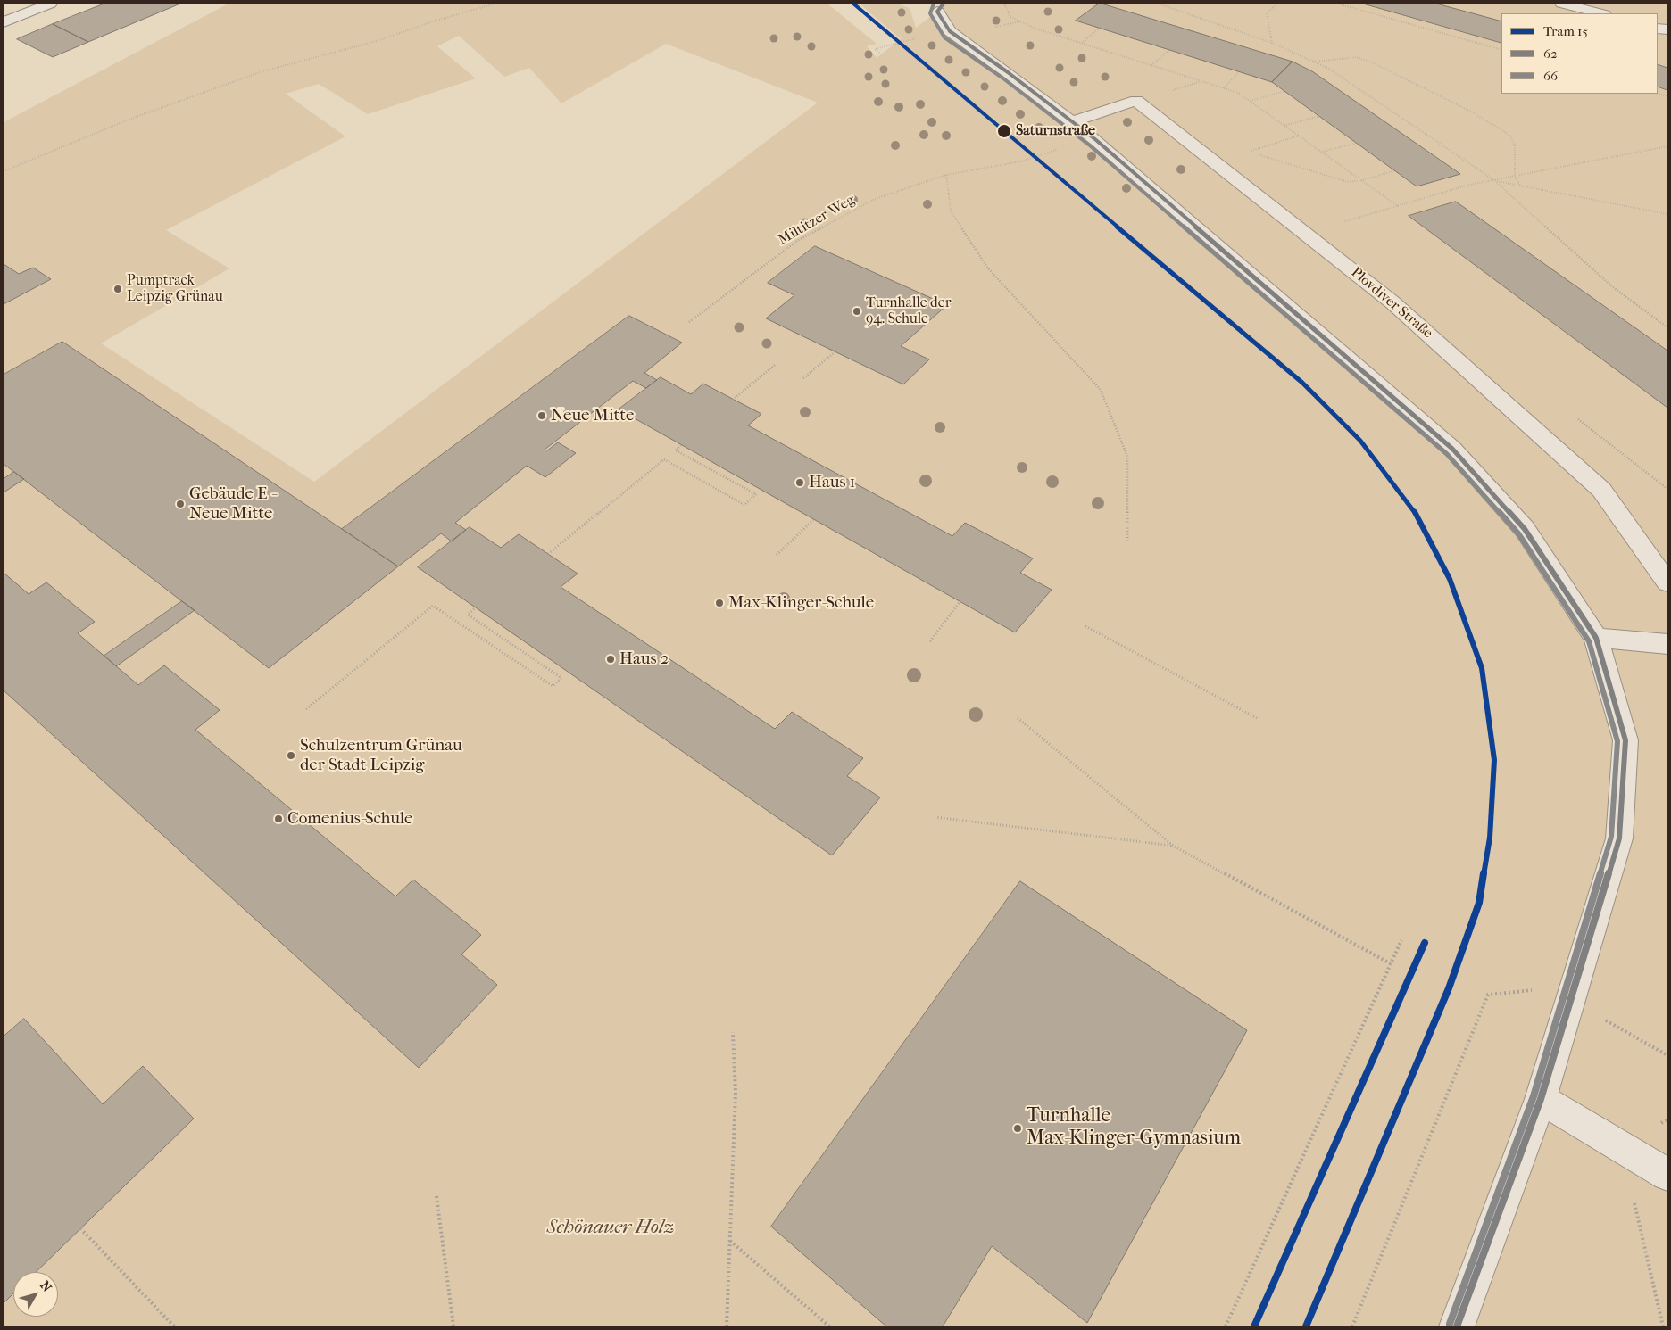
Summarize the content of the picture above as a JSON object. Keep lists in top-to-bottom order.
{
  "streets": {
    "street": ["Plovdiver Straße"],
    "path": ["Miltitzer Weg"]
  },
  "parks": ["Schönauer Holz"],
  "places": [
    "Saturnstraße",
    "Pumptrack Leipzig Grünau",
    "Turnhalle der 94. Schule",
    "Neue Mitte",
    "Haus 1",
    "Gebäude E - Neue Mitte",
    "Max-Klinger-Schule",
    "Haus 2",
    "Schulzentrum Grünau der Stadt Leipzig",
    "Comenius-Schule",
    "Turnhalle Max-Klinger-Gymnasium"
  ],
  "lines": ["tram line 15", "transit line 62", "transit line 66"],
  "legend": ["Tram 15", "62", "66"],
  "north": "top right"
}
